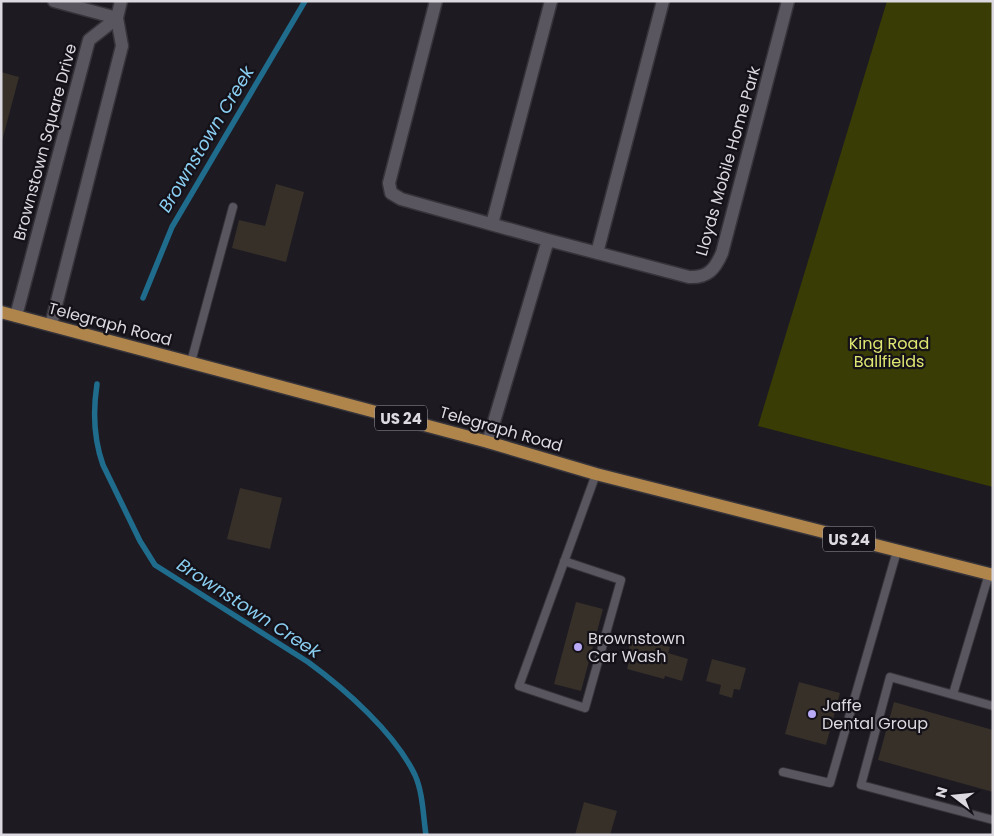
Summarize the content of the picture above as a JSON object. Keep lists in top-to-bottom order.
{
  "streets": {
    "main road": ["Telegraph Road", "US 24"],
    "street": ["Brownstown Square Drive", "Lloyds Mobile Home Park"]
  },
  "crossings": [
    ["Brownstown Square Drive", "Telegraph Road"]
  ],
  "water": ["Brownstown Creek"],
  "parks": ["King Road Ballfields"],
  "places": ["Brownstown Car Wash", "Jaffe Dental Group"],
  "north": "left"
}
